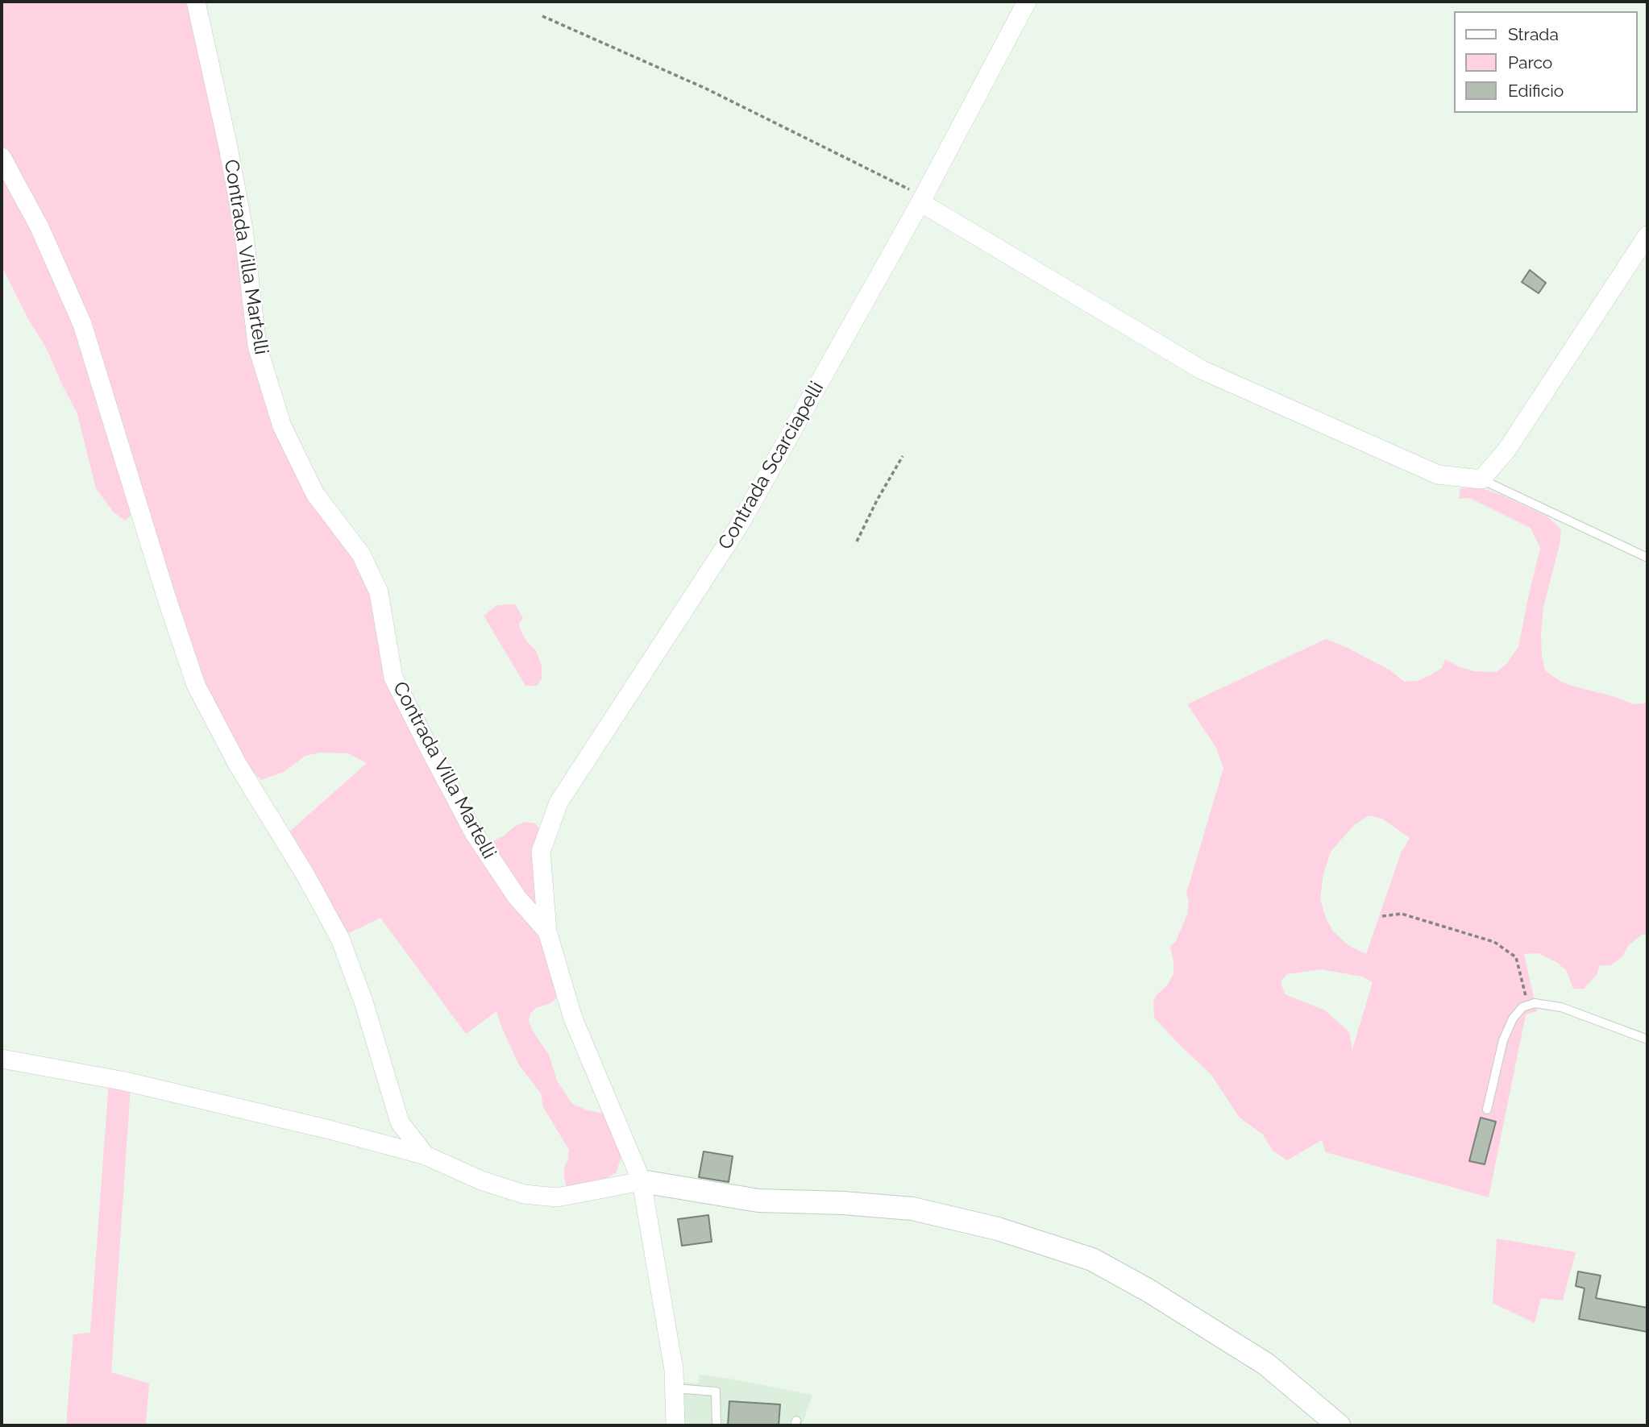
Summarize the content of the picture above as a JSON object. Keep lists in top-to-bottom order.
{
  "streets": {
    "street": ["Contrada Villa Martelli", "Contrada Scarciapelli"]
  },
  "crossings": [
    ["Contrada Villa Martelli", "Contrada Scarciapelli"]
  ],
  "legend": ["Strada", "Parco", "Edificio"]
}
